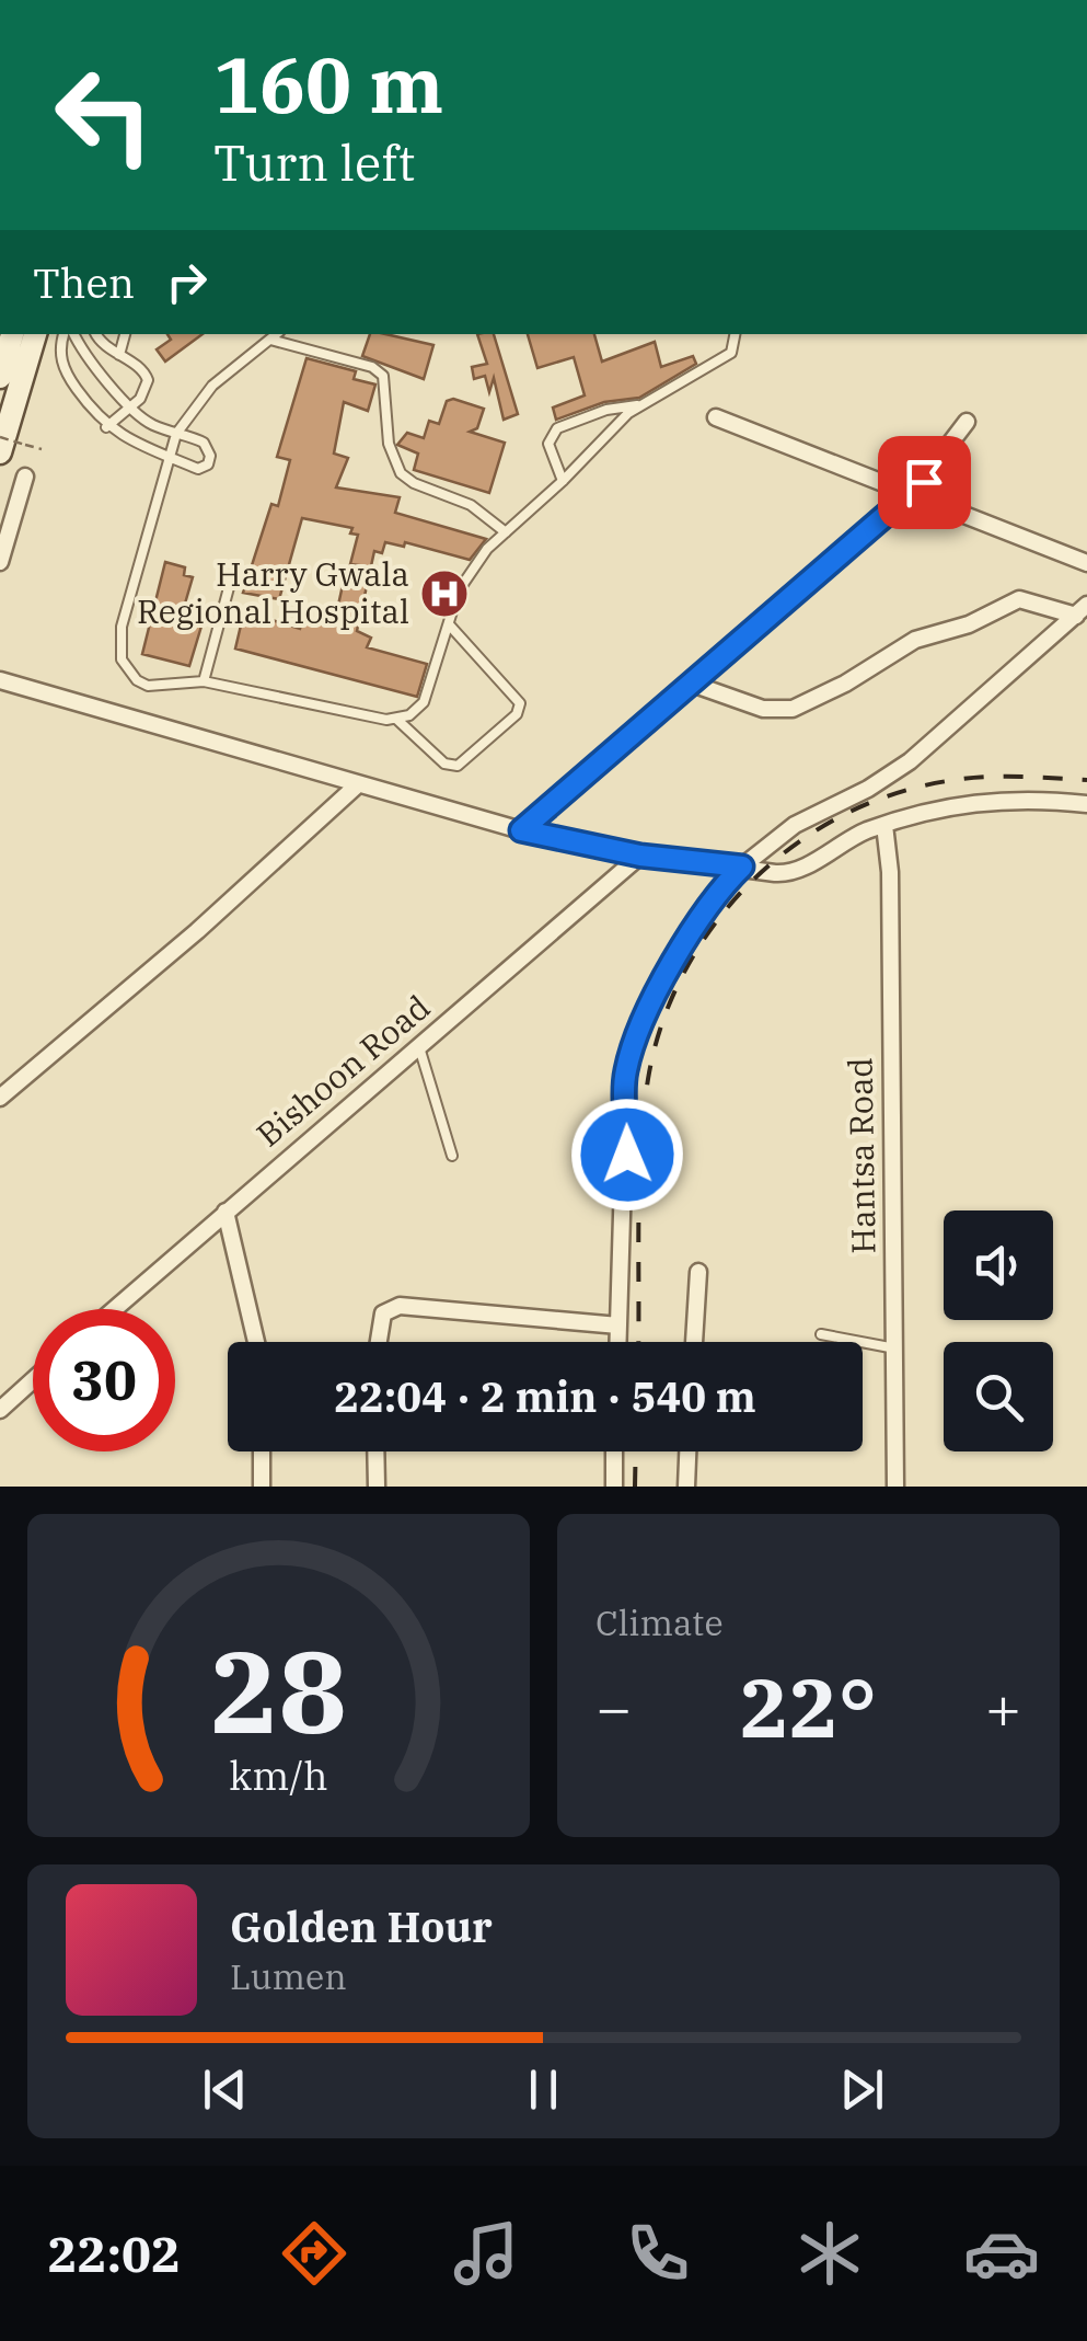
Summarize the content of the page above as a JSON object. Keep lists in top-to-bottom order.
{
  "streets": {
    "street": ["Bishoon Road", "Hantsa Road"]
  },
  "places": {
    "hospital": ["Harry Gwala Regional Hospital"]
  },
  "page": {
    "turn": ["160 m", "Turn left"],
    "then": "Then",
    "limit": "30",
    "trip": "22:04 · 2 min · 540 m",
    "tile": "Climate",
    "heat": ["−", "22°", "+"],
    "song": ["Golden Hour", "Lumen"],
    "tabs": "22:02",
    "gauge": ["28", "km/h"]
  }
}
